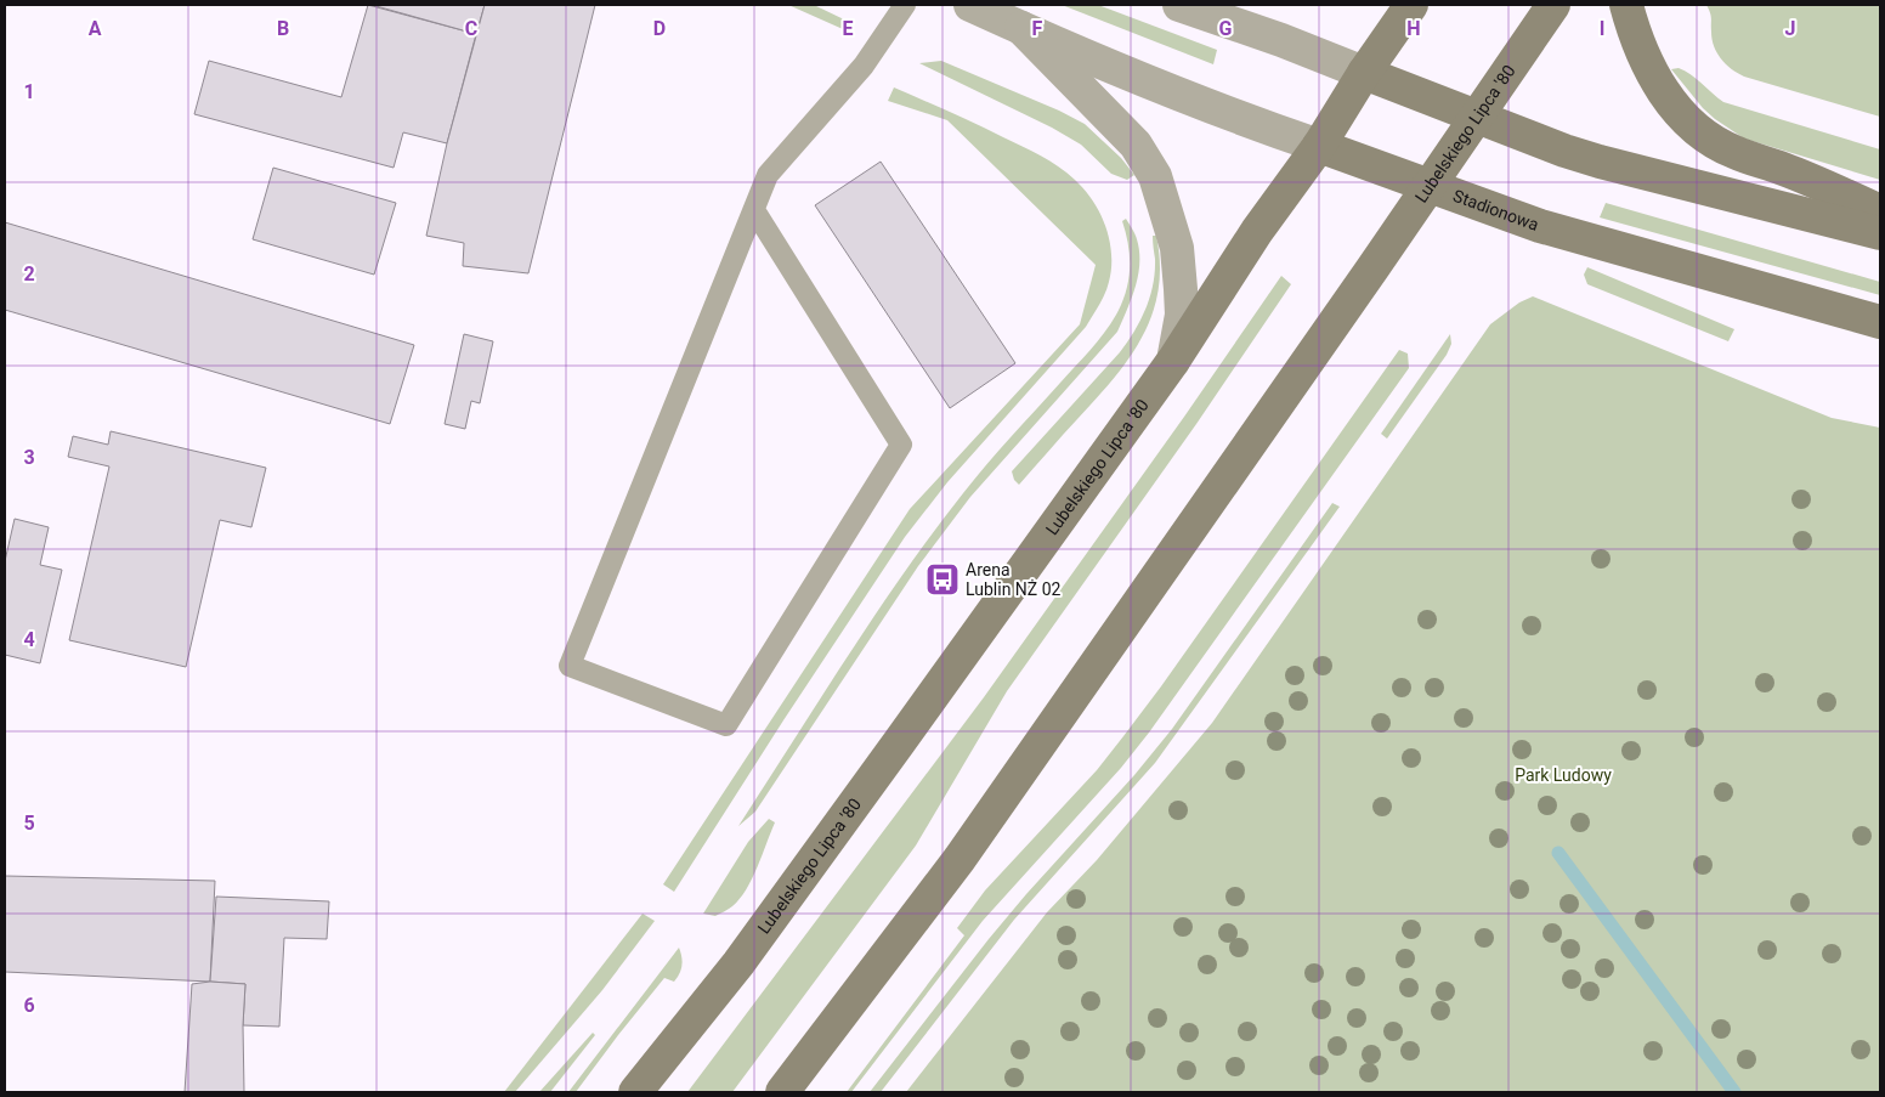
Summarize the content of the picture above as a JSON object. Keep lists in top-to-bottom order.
{
  "streets": {
    "main road": ["Lubelskiego Lipca '80", "Stadionowa"]
  },
  "crossings": [
    ["Lubelskiego Lipca '80", "Stadionowa"]
  ],
  "parks": ["Park Ludowy"],
  "places": {
    "bus stop": ["Arena Lublin NŻ 02"]
  },
  "grid": {
    "columns": [
      "A",
      "B",
      "C",
      "D",
      "E",
      "F",
      "G",
      "H",
      "I",
      "J"
    ],
    "rows": [
      "1",
      "2",
      "3",
      "4",
      "5",
      "6"
    ]
  }
}
